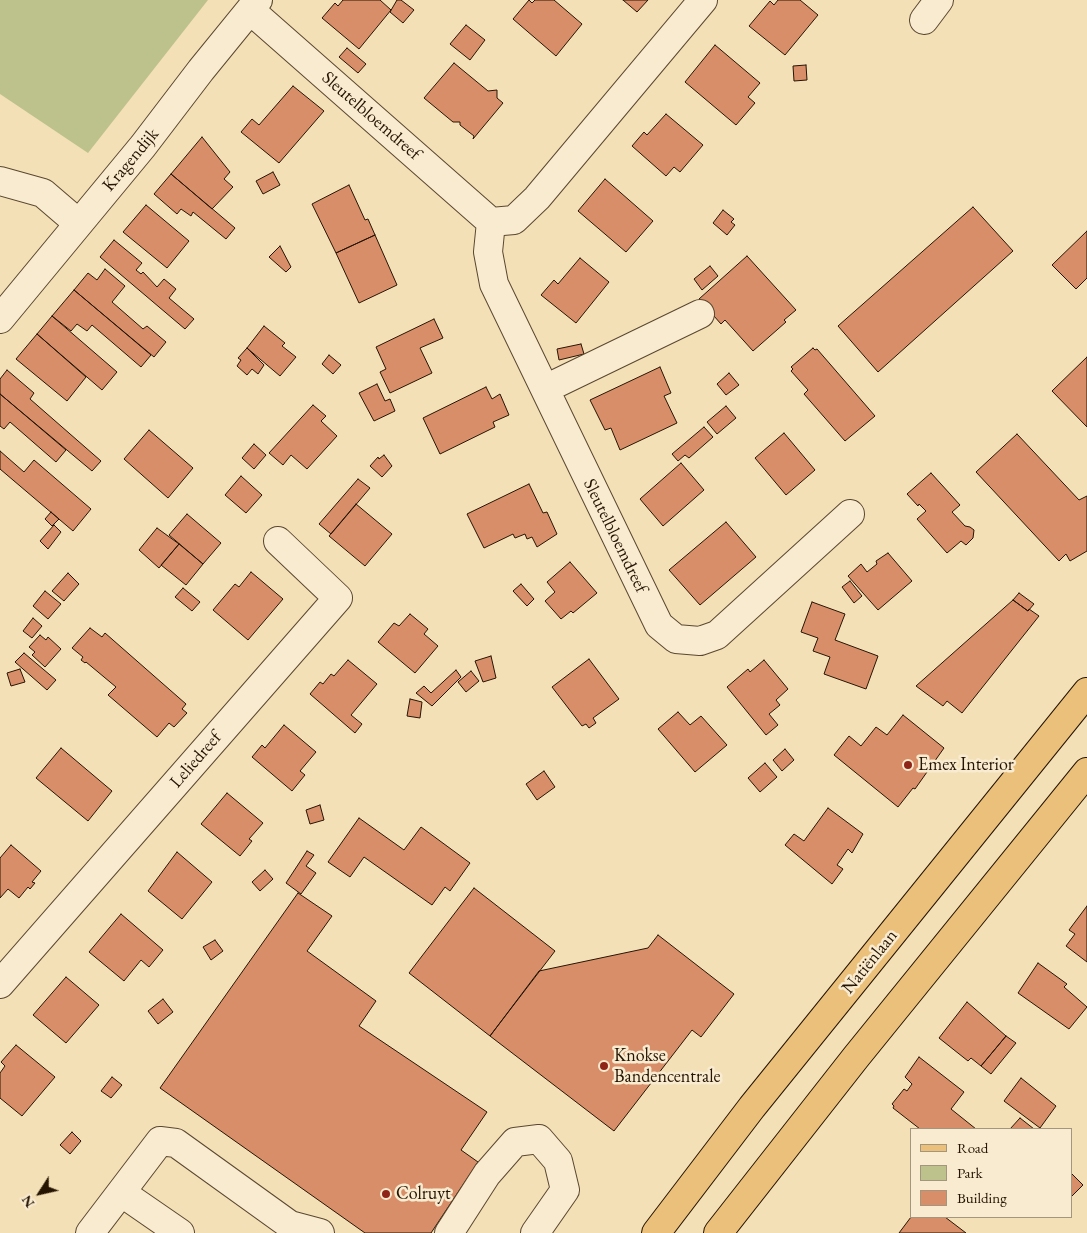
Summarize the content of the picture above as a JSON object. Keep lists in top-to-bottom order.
{
  "streets": {
    "main road": ["Natiënlaan"],
    "street": ["Sleutelbloemdreef", "Kragendijk", "Leliedreef"]
  },
  "crossings": [
    ["Sleutelbloemdreef", "Kragendijk"]
  ],
  "places": ["Emex Interior", "Knokse Bandencentrale", "Colruyt"],
  "legend": ["Road", "Park", "Building"],
  "north": "bottom left"
}
